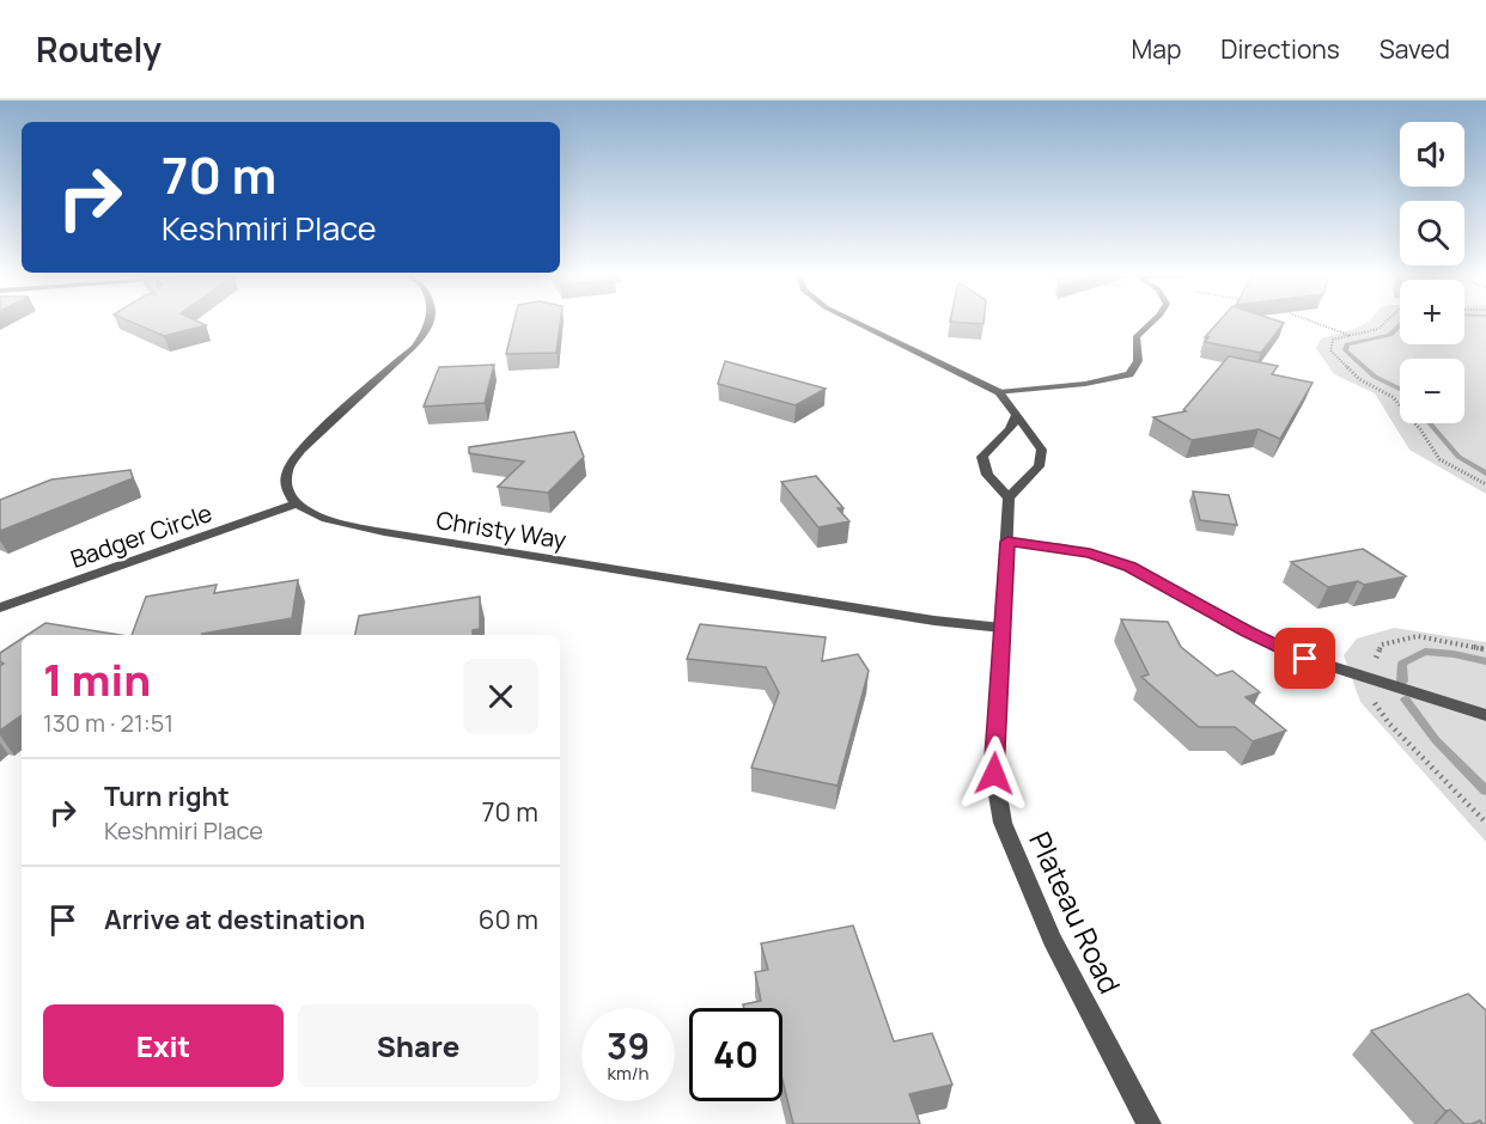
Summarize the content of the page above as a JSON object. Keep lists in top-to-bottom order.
{
  "streets": {
    "street": ["Christy Way", "Badger Circle", "Plateau Road"]
  },
  "crossings": [
    ["Christy Way", "Badger Circle"],
    ["Christy Way", "Plateau Road"]
  ],
  "page": {
    "header": "Routely",
    "nav": ["Map", "Directions", "Saved"],
    "map_buttons": ["+", "−"],
    "turn": ["70 m", "Keshmiri Place"],
    "heading": ["1 min", "130 m · 21:51"],
    "list": [
      {
        "name": "Turn right",
        "note": "Keshmiri Place",
        "value": "70 m"
      },
      {
        "name": "Arrive at destination",
        "value": "60 m"
      }
    ],
    "buttons": ["Exit", "Share"],
    "speed": "39 km/h",
    "limit": "40"
  }
}
